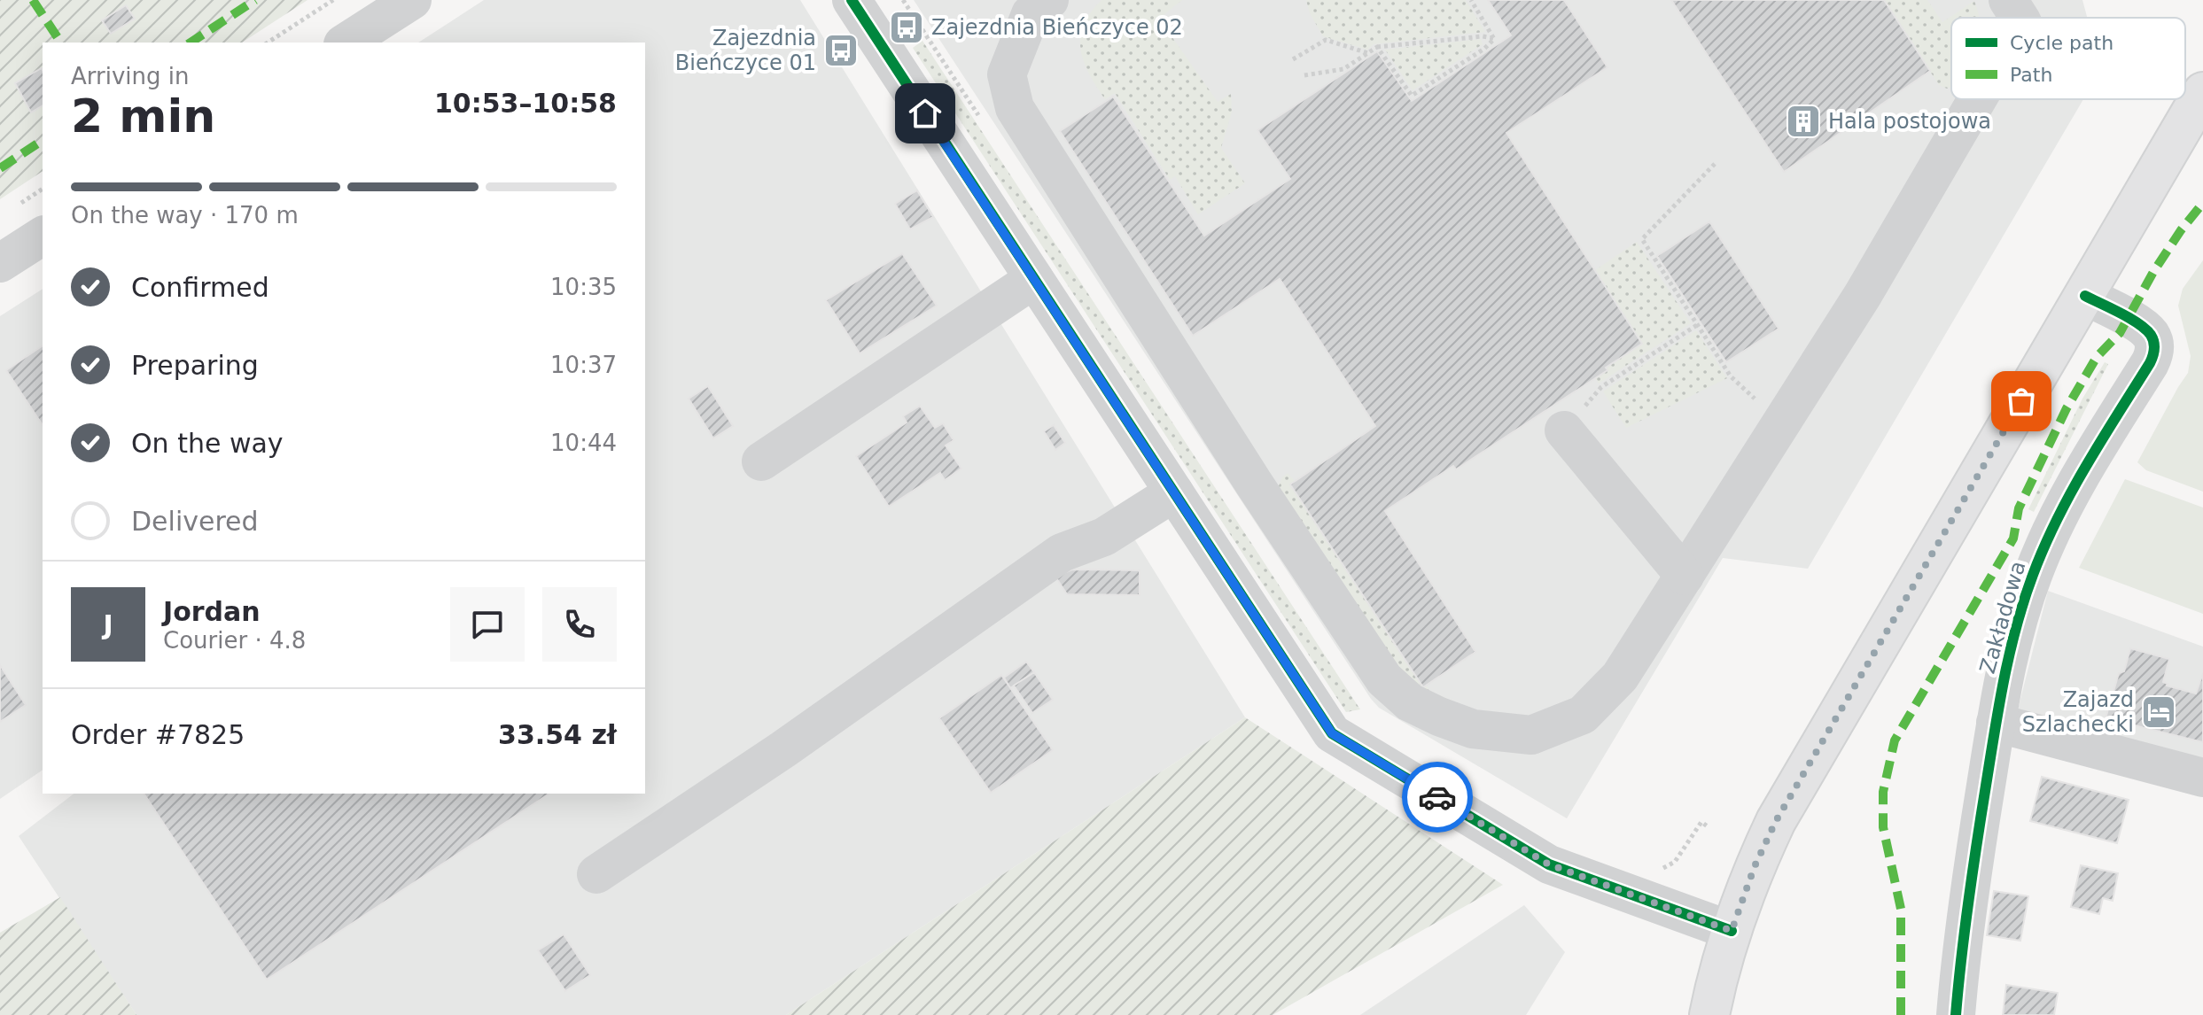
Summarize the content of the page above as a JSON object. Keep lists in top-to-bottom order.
{
  "streets": {
    "street": ["Zakładowa"]
  },
  "places": {
    "bus stop": ["Zajezdnia Bieńczyce 02", "Zajezdnia Bieńczyce 01"],
    "building": ["Hala postojowa"],
    "hotel": ["Zajazd Szlachecki"]
  },
  "legend": ["Cycle path", "Path"],
  "page": {
    "heading": ["2 min", "Arriving in", "10:53–10:58"],
    "panel": [
      "Jordan",
      "Courier · 4.8",
      "Order #7825",
      "33.54 zł"
    ],
    "bar": "On the way · 170 m",
    "list": [
      ["Confirmed", "10:35"],
      ["Preparing", "10:37"],
      ["On the way", "10:44"],
      "Delivered"
    ],
    "round": "J"
  }
}
